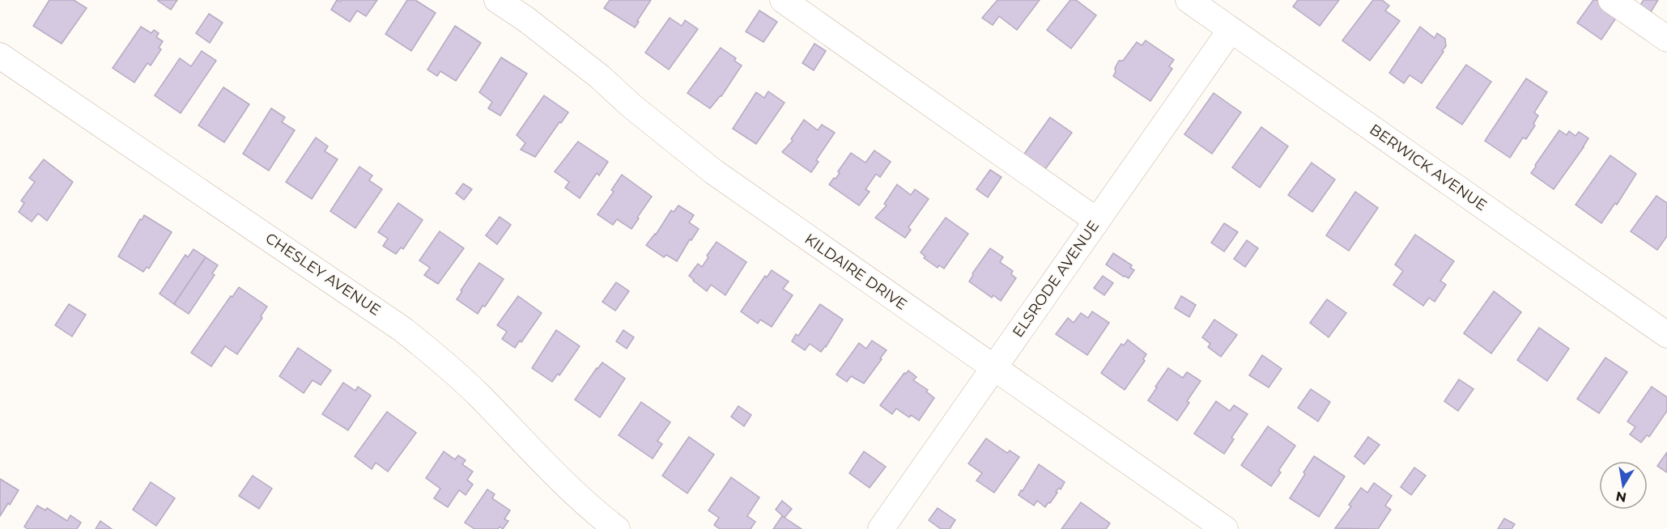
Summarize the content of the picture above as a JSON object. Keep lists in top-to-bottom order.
{
  "streets": {
    "street": [
      "BERWICK AVENUE",
      "KILDAIRE DRIVE",
      "CHESLEY AVENUE",
      "ELSRODE AVENUE"
    ]
  },
  "crossings": [
    ["BERWICK AVENUE", "ELSRODE AVENUE"],
    ["KILDAIRE DRIVE", "ELSRODE AVENUE"]
  ],
  "north": "bottom"
}
